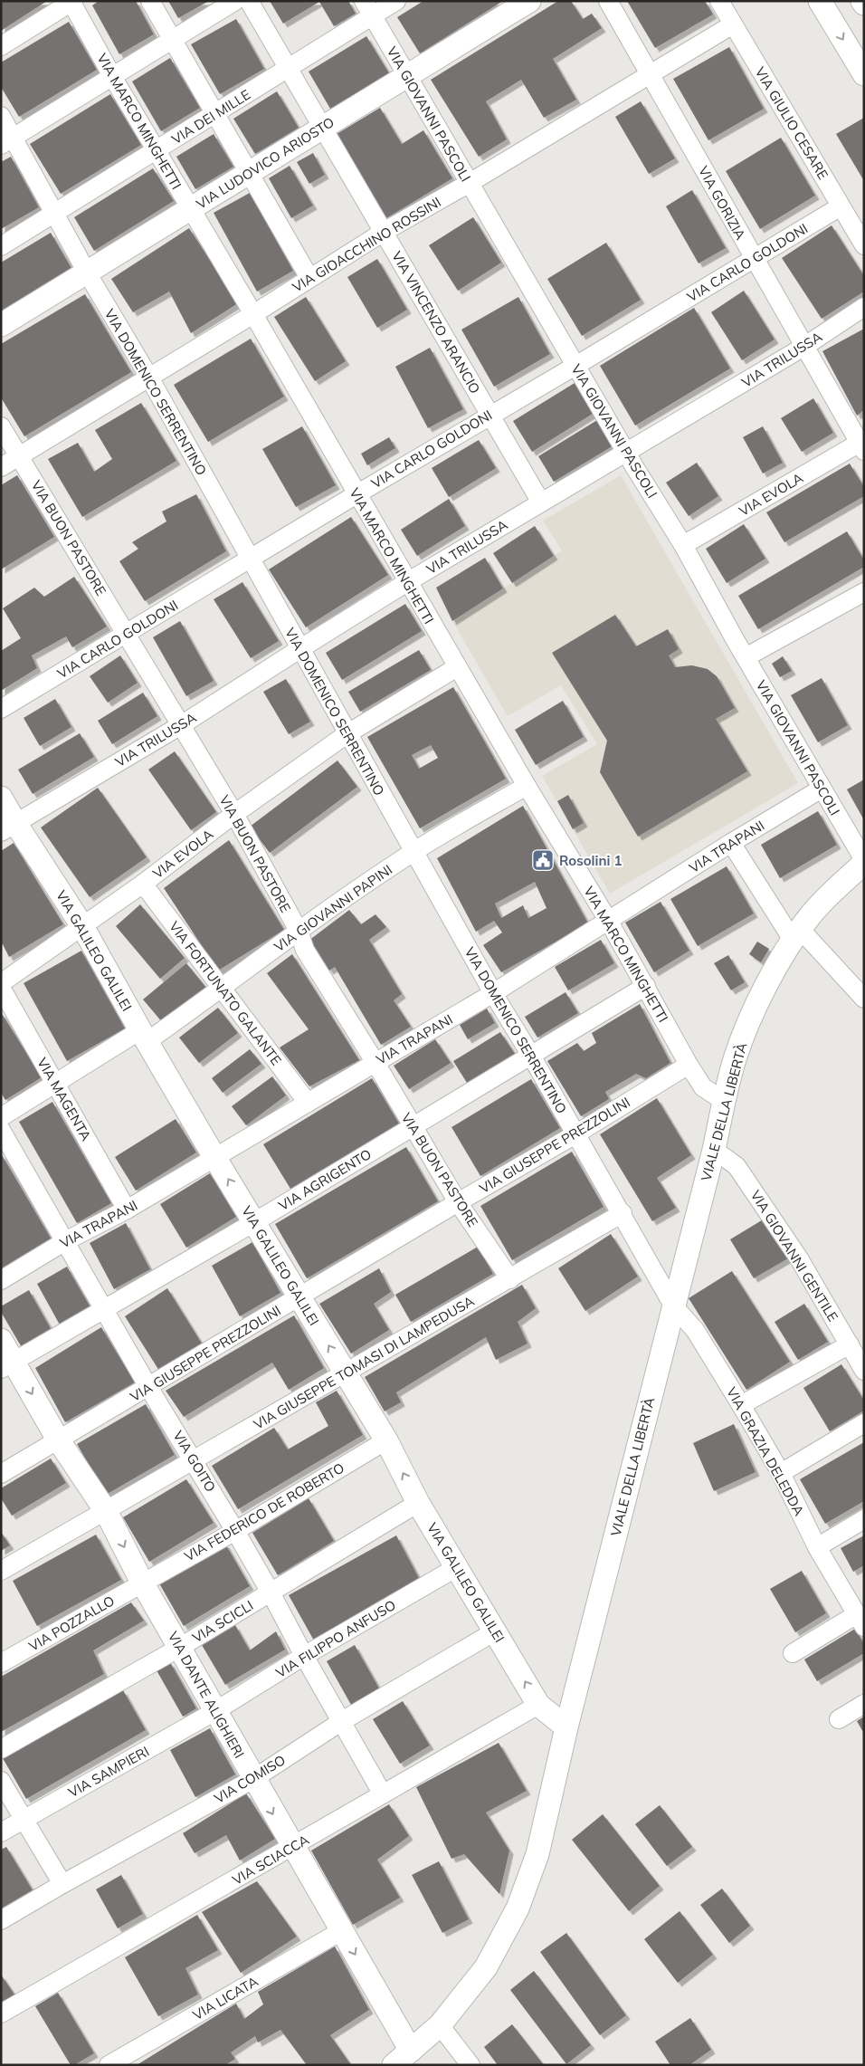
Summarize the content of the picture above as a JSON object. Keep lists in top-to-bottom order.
{
  "streets": {
    "street": [
      "VIA GIOVANNI PASCOLI",
      "VIA DEI MILLE",
      "VIA MARCO MINGHETTI",
      "VIA GIULIO CESARE",
      "VIA LUDOVICO ARIOSTO",
      "VIA GORIZIA",
      "VIA GIOACCHINO ROSSINI",
      "VIA CARLO GOLDONI",
      "VIA VINCENZO ARANCIO",
      "VIA TRILUSSA",
      "VIA DOMENICO SERRENTINO",
      "VIA EVOLA",
      "VIA BUON PASTORE",
      "VIA TRAPANI",
      "VIA GIOVANNI PAPINI",
      "VIA GALILEO GALILEI",
      "VIA FORTUNATO GALANTE",
      "VIA MAGENTA",
      "VIALE DELLA LIBERTÀ",
      "VIA GIUSEPPE PREZZOLINI",
      "VIA AGRIGENTO",
      "VIA GIOVANNI GENTILE",
      "VIA GIUSEPPE TOMASI DI LAMPEDUSA",
      "VIA GRAZIA DELEDDA",
      "VIA GOITO",
      "VIA FEDERICO DE ROBERTO",
      "VIA SCICLI",
      "VIA POZZALLO",
      "VIA FILIPPO ANFUSO",
      "VIA DANTE ALIGHIERI",
      "VIA SAMPIERI",
      "VIA COMISO",
      "VIA SCIACCA",
      "VIA LICATA"
    ]
  },
  "crossings": [
    ["VIA GIOVANNI PASCOLI", "VIA DEI MILLE"],
    ["VIA GIOVANNI PASCOLI", "VIA LUDOVICO ARIOSTO"],
    ["VIA GIOVANNI PASCOLI", "VIA GIOACCHINO ROSSINI"],
    ["VIA GIOVANNI PASCOLI", "VIA CARLO GOLDONI"],
    ["VIA GIOVANNI PASCOLI", "VIA TRILUSSA"],
    ["VIA GIOVANNI PASCOLI", "VIA EVOLA"],
    ["VIA GIOVANNI PASCOLI", "VIA TRAPANI"],
    ["VIA GIOVANNI PASCOLI", "VIALE DELLA LIBERTÀ"],
    ["VIA DEI MILLE", "VIA MARCO MINGHETTI"],
    ["VIA DEI MILLE", "VIA VINCENZO ARANCIO"],
    ["VIA DEI MILLE", "VIA DOMENICO SERRENTINO"],
    ["VIA MARCO MINGHETTI", "VIA LUDOVICO ARIOSTO"],
    ["VIA MARCO MINGHETTI", "VIA GIOACCHINO ROSSINI"],
    ["VIA MARCO MINGHETTI", "VIA CARLO GOLDONI"],
    ["VIA MARCO MINGHETTI", "VIA TRILUSSA"],
    ["VIA MARCO MINGHETTI", "VIA EVOLA"],
    ["VIA MARCO MINGHETTI", "VIA TRAPANI"],
    ["VIA MARCO MINGHETTI", "VIA GIOVANNI PAPINI"],
    ["VIA MARCO MINGHETTI", "VIALE DELLA LIBERTÀ"],
    ["VIA MARCO MINGHETTI", "VIA GIUSEPPE PREZZOLINI"],
    ["VIA MARCO MINGHETTI", "VIA AGRIGENTO"],
    ["VIA GIULIO CESARE", "VIA GIOACCHINO ROSSINI"],
    ["VIA GIULIO CESARE", "VIA CARLO GOLDONI"],
    ["VIA LUDOVICO ARIOSTO", "VIA VINCENZO ARANCIO"],
    ["VIA LUDOVICO ARIOSTO", "VIA DOMENICO SERRENTINO"],
    ["VIA GORIZIA", "VIA GIOACCHINO ROSSINI"],
    ["VIA GORIZIA", "VIA CARLO GOLDONI"],
    ["VIA GORIZIA", "VIA TRILUSSA"],
    ["VIA GORIZIA", "VIA EVOLA"],
    ["VIA GIOACCHINO ROSSINI", "VIA VINCENZO ARANCIO"],
    ["VIA GIOACCHINO ROSSINI", "VIA DOMENICO SERRENTINO"],
    ["VIA GIOACCHINO ROSSINI", "VIA BUON PASTORE"],
    ["VIA CARLO GOLDONI", "VIA VINCENZO ARANCIO"],
    ["VIA CARLO GOLDONI", "VIA DOMENICO SERRENTINO"],
    ["VIA CARLO GOLDONI", "VIA BUON PASTORE"],
    ["VIA VINCENZO ARANCIO", "VIA TRILUSSA"],
    ["VIA TRILUSSA", "VIA DOMENICO SERRENTINO"],
    ["VIA TRILUSSA", "VIA BUON PASTORE"],
    ["VIA TRILUSSA", "VIA GALILEO GALILEI"],
    ["VIA DOMENICO SERRENTINO", "VIA EVOLA"],
    ["VIA DOMENICO SERRENTINO", "VIA TRAPANI"],
    ["VIA DOMENICO SERRENTINO", "VIA GIOVANNI PAPINI"],
    ["VIA DOMENICO SERRENTINO", "VIALE DELLA LIBERTÀ"],
    ["VIA DOMENICO SERRENTINO", "VIA GIUSEPPE PREZZOLINI"],
    ["VIA DOMENICO SERRENTINO", "VIA AGRIGENTO"],
    ["VIA DOMENICO SERRENTINO", "VIA GIUSEPPE TOMASI DI LAMPEDUSA"],
    ["VIA DOMENICO SERRENTINO", "VIA GRAZIA DELEDDA"],
    ["VIA EVOLA", "VIA BUON PASTORE"],
    ["VIA EVOLA", "VIA GALILEO GALILEI"],
    ["VIA EVOLA", "VIA FORTUNATO GALANTE"],
    ["VIA BUON PASTORE", "VIA TRAPANI"],
    ["VIA BUON PASTORE", "VIA GIOVANNI PAPINI"],
    ["VIA BUON PASTORE", "VIA GIUSEPPE PREZZOLINI"],
    ["VIA BUON PASTORE", "VIA AGRIGENTO"],
    ["VIA BUON PASTORE", "VIA GIUSEPPE TOMASI DI LAMPEDUSA"],
    ["VIA TRAPANI", "VIA GALILEO GALILEI"],
    ["VIA TRAPANI", "VIA FORTUNATO GALANTE"],
    ["VIA TRAPANI", "VIA MAGENTA"],
    ["VIA TRAPANI", "VIA GOITO"],
    ["VIA GIOVANNI PAPINI", "VIA GALILEO GALILEI"],
    ["VIA GIOVANNI PAPINI", "VIA FORTUNATO GALANTE"],
    ["VIA GIOVANNI PAPINI", "VIA MAGENTA"],
    ["VIA GALILEO GALILEI", "VIALE DELLA LIBERTÀ"],
    ["VIA GALILEO GALILEI", "VIA GIUSEPPE PREZZOLINI"],
    ["VIA GALILEO GALILEI", "VIA AGRIGENTO"],
    ["VIA GALILEO GALILEI", "VIA GIUSEPPE TOMASI DI LAMPEDUSA"],
    ["VIA GALILEO GALILEI", "VIA FEDERICO DE ROBERTO"],
    ["VIA GALILEO GALILEI", "VIA SCICLI"],
    ["VIA GALILEO GALILEI", "VIA FILIPPO ANFUSO"],
    ["VIA GALILEO GALILEI", "VIA COMISO"],
    ["VIA GALILEO GALILEI", "VIA SCIACCA"],
    ["VIALE DELLA LIBERTÀ", "VIA GIOVANNI GENTILE"],
    ["VIALE DELLA LIBERTÀ", "VIA GRAZIA DELEDDA"],
    ["VIALE DELLA LIBERTÀ", "VIA DANTE ALIGHIERI"],
    ["VIA GIUSEPPE PREZZOLINI", "VIA GOITO"],
    ["VIA GIUSEPPE PREZZOLINI", "VIA DANTE ALIGHIERI"],
    ["VIA AGRIGENTO", "VIA GOITO"],
    ["VIA AGRIGENTO", "VIA DANTE ALIGHIERI"],
    ["VIA GIUSEPPE TOMASI DI LAMPEDUSA", "VIA GOITO"],
    ["VIA GIUSEPPE TOMASI DI LAMPEDUSA", "VIA DANTE ALIGHIERI"],
    ["VIA GOITO", "VIA FEDERICO DE ROBERTO"],
    ["VIA GOITO", "VIA SCICLI"],
    ["VIA GOITO", "VIA FILIPPO ANFUSO"],
    ["VIA GOITO", "VIA COMISO"],
    ["VIA GOITO", "VIA SCIACCA"],
    ["VIA FEDERICO DE ROBERTO", "VIA POZZALLO"],
    ["VIA FEDERICO DE ROBERTO", "VIA DANTE ALIGHIERI"],
    ["VIA SCICLI", "VIA DANTE ALIGHIERI"],
    ["VIA POZZALLO", "VIA DANTE ALIGHIERI"],
    ["VIA FILIPPO ANFUSO", "VIA DANTE ALIGHIERI"],
    ["VIA FILIPPO ANFUSO", "VIA SAMPIERI"],
    ["VIA DANTE ALIGHIERI", "VIA SAMPIERI"],
    ["VIA DANTE ALIGHIERI", "VIA COMISO"],
    ["VIA DANTE ALIGHIERI", "VIA SCIACCA"],
    ["VIA DANTE ALIGHIERI", "VIA LICATA"]
  ],
  "one_way": ["VIA DANTE ALIGHIERI"],
  "places": {
    "public building": ["Rosolini 1"]
  }
}
